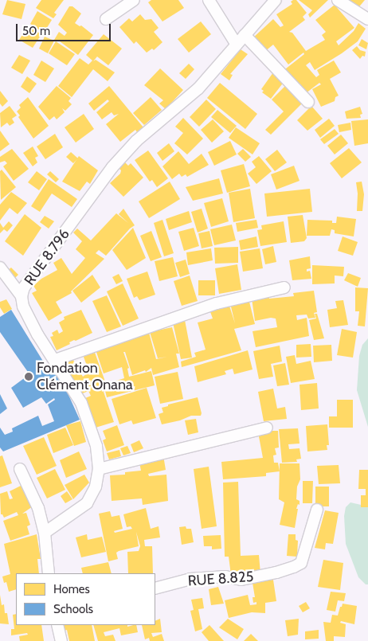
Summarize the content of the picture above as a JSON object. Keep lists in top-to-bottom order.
{
  "streets": {
    "street": ["RUE 8.796", "RUE 8.825"]
  },
  "places": ["Fondation Clément Onana"],
  "legend": ["Homes", "Schools"],
  "scale_bar": "50 m"
}
